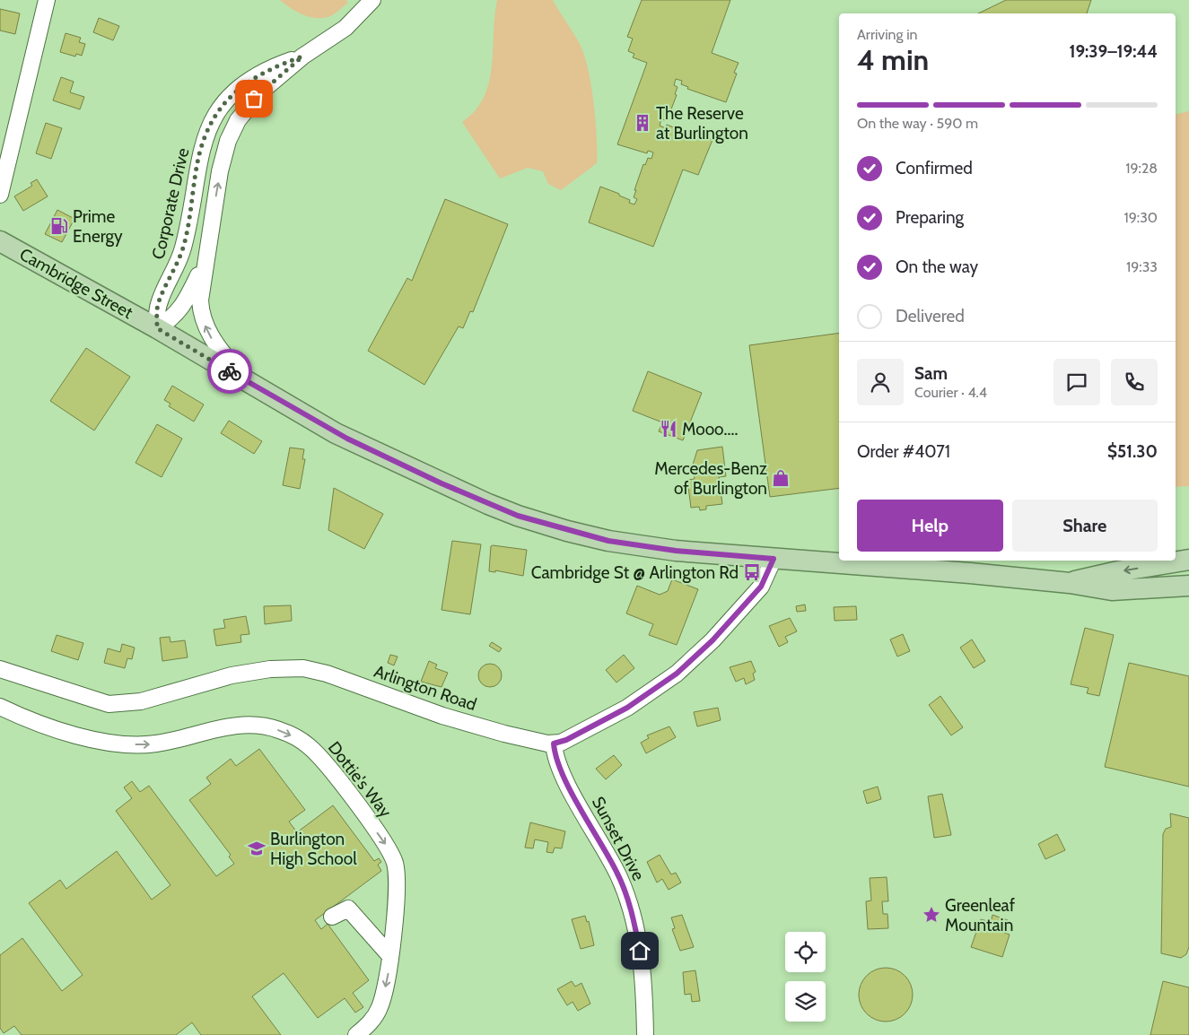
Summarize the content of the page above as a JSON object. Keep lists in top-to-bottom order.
{
  "streets": {
    "main road": ["Cambridge Street"],
    "street": [
      "Corporate Drive",
      "Arlington Road",
      "Dottie's Way",
      "Sunset Drive"
    ]
  },
  "crossings": [
    ["Corporate Drive", "Cambridge Street"],
    ["Cambridge Street", "Arlington Road"],
    ["Arlington Road", "Sunset Drive"]
  ],
  "one_way": ["Corporate Drive"],
  "places": {
    "building": ["The Reserve at Burlington"],
    "fuel station": ["Prime Energy"],
    "restaurant": ["Mooo...."],
    "shop": ["Mercedes-Benz of Burlington"],
    "bus stop": ["Cambridge St @ Arlington Rd"],
    "school or university": ["Burlington High School"],
    "place": ["Greenleaf Mountain"]
  },
  "page": {
    "heading": ["4 min", "Arriving in", "19:39–19:44"],
    "panel": [
      "Sam",
      "Courier · 4.4",
      "Order #4071",
      "$51.30"
    ],
    "bar": "On the way · 590 m",
    "list": [
      ["Confirmed", "19:28"],
      ["Preparing", "19:30"],
      ["On the way", "19:33"],
      "Delivered"
    ],
    "buttons": ["Help", "Share"]
  }
}
